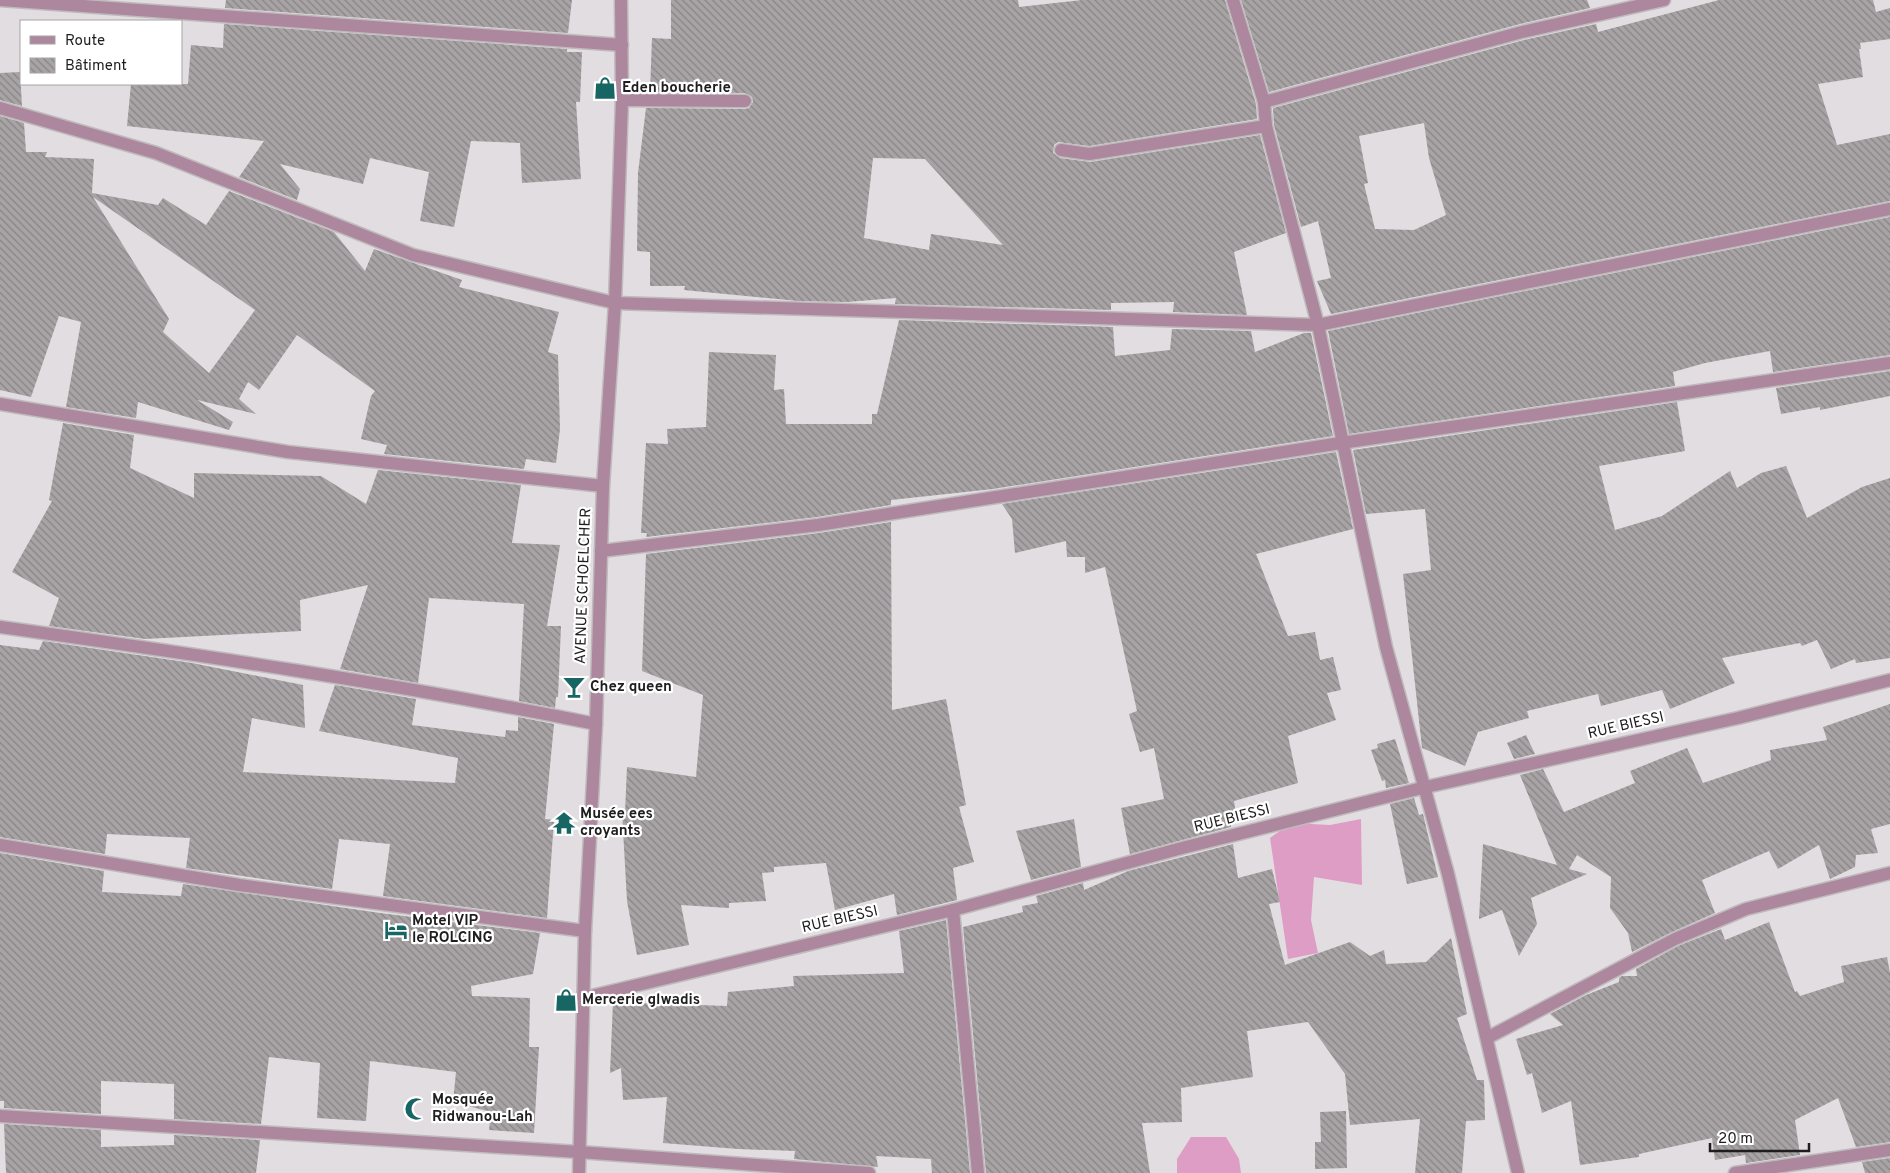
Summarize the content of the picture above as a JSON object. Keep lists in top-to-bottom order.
{
  "streets": {
    "street": ["AVENUE SCHOELCHER", "RUE BIESSI"]
  },
  "crossings": [
    ["AVENUE SCHOELCHER", "RUE BIESSI"]
  ],
  "places": {
    "shop": ["Eden boucherie", "Mercerie glwadis"],
    "bar": ["Chez queen"],
    "temple": ["Musée ees croyants"],
    "hotel": ["Motel VIP le ROLCING"],
    "mosque": ["Mosquée Ridwanou-Lah"]
  },
  "legend": ["Route", "Bâtiment"],
  "scale_bar": "20 m"
}
